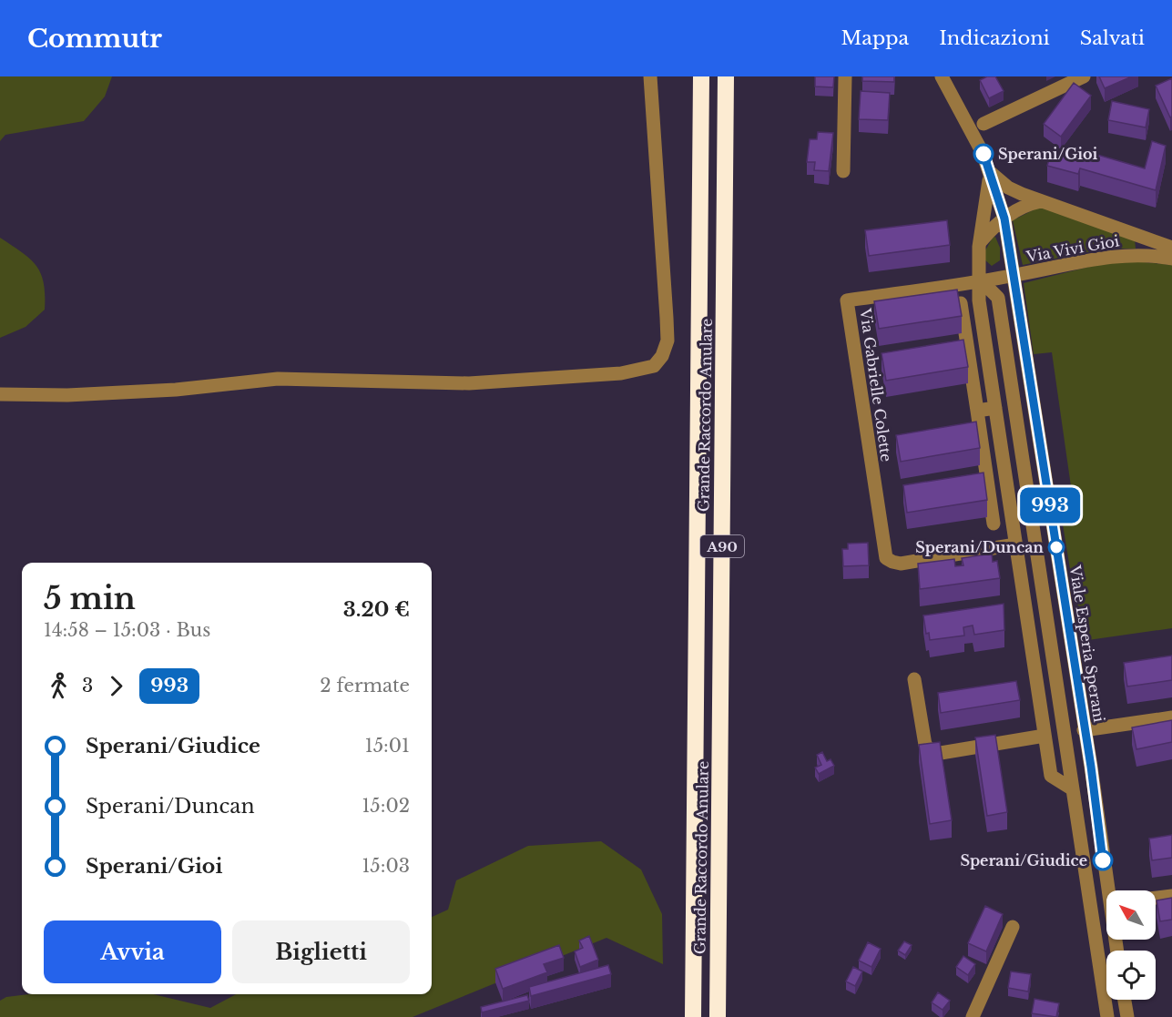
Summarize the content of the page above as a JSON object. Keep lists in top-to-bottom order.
{
  "streets": {
    "highway": ["Grande Raccordo Anulare", "A90"],
    "street": ["Via Vivi Gioi", "Via Gabrielle Colette", "Viale Esperia Sperani"]
  },
  "crossings": [
    ["Via Vivi Gioi", "Via Gabrielle Colette"],
    ["Via Vivi Gioi", "Viale Esperia Sperani"]
  ],
  "places": ["Sperani/Gioi", "Sperani/Duncan", "Sperani/Giudice"],
  "lines": ["bus line 993"],
  "north": "top left",
  "page": {
    "header": "Commutr",
    "nav": ["Mappa", "Indicazioni", "Salvati"],
    "on_map": "993",
    "heading": ["5 min", "14:58 – 15:03 · Bus", "3.20 €"],
    "legs": ["3", "993", "2 fermate"],
    "list": [
      {
        "name": "Sperani/Giudice",
        "value": "15:01"
      },
      {
        "name": "Sperani/Duncan",
        "value": "15:02"
      },
      {
        "name": "Sperani/Gioi",
        "value": "15:03"
      }
    ],
    "buttons": ["Avvia", "Biglietti"]
  }
}
